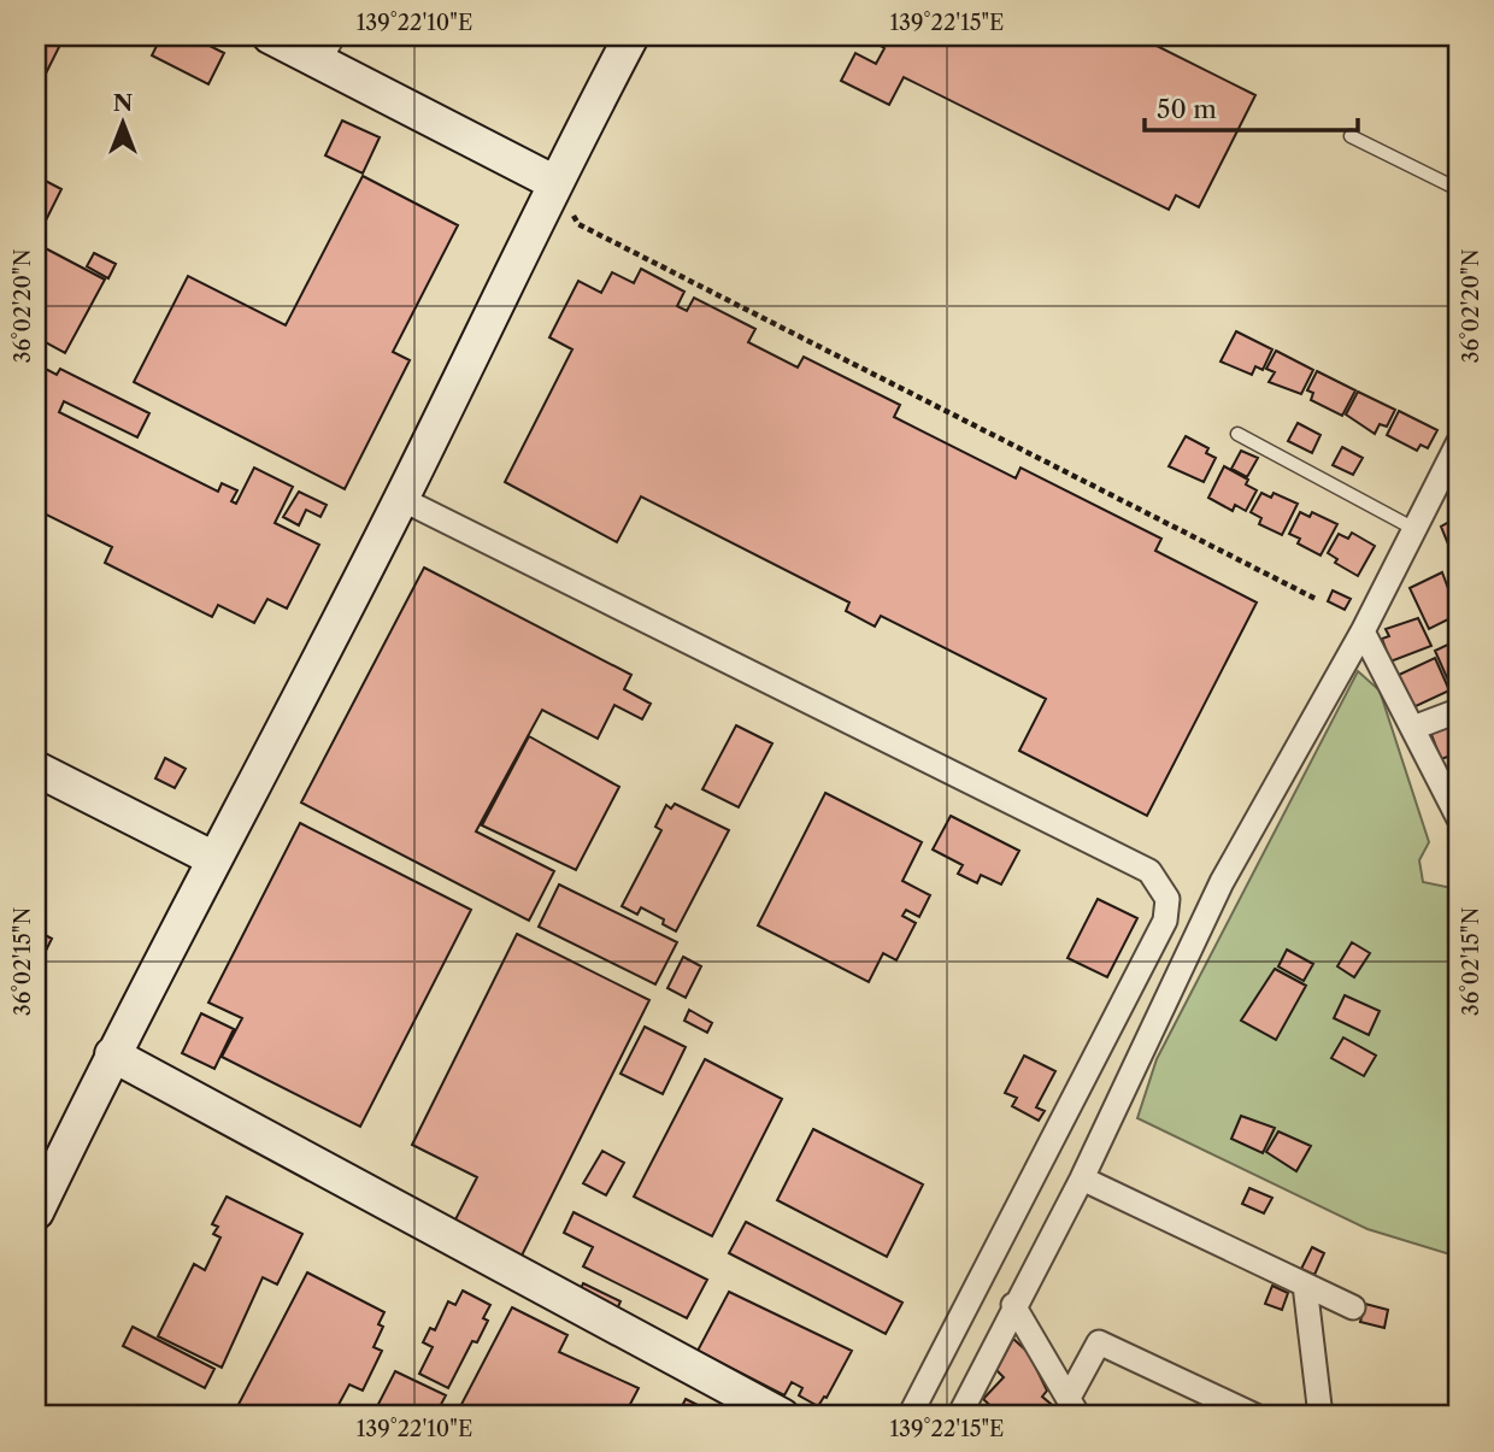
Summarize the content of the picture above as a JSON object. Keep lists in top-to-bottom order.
{
  "scale_bar": "50 m",
  "north": "top",
  "coordinates": [
    "139°22'10\"E",
    "139°22'15\"E",
    "36°02'20\"N",
    "36°02'15\"N"
  ]
}
